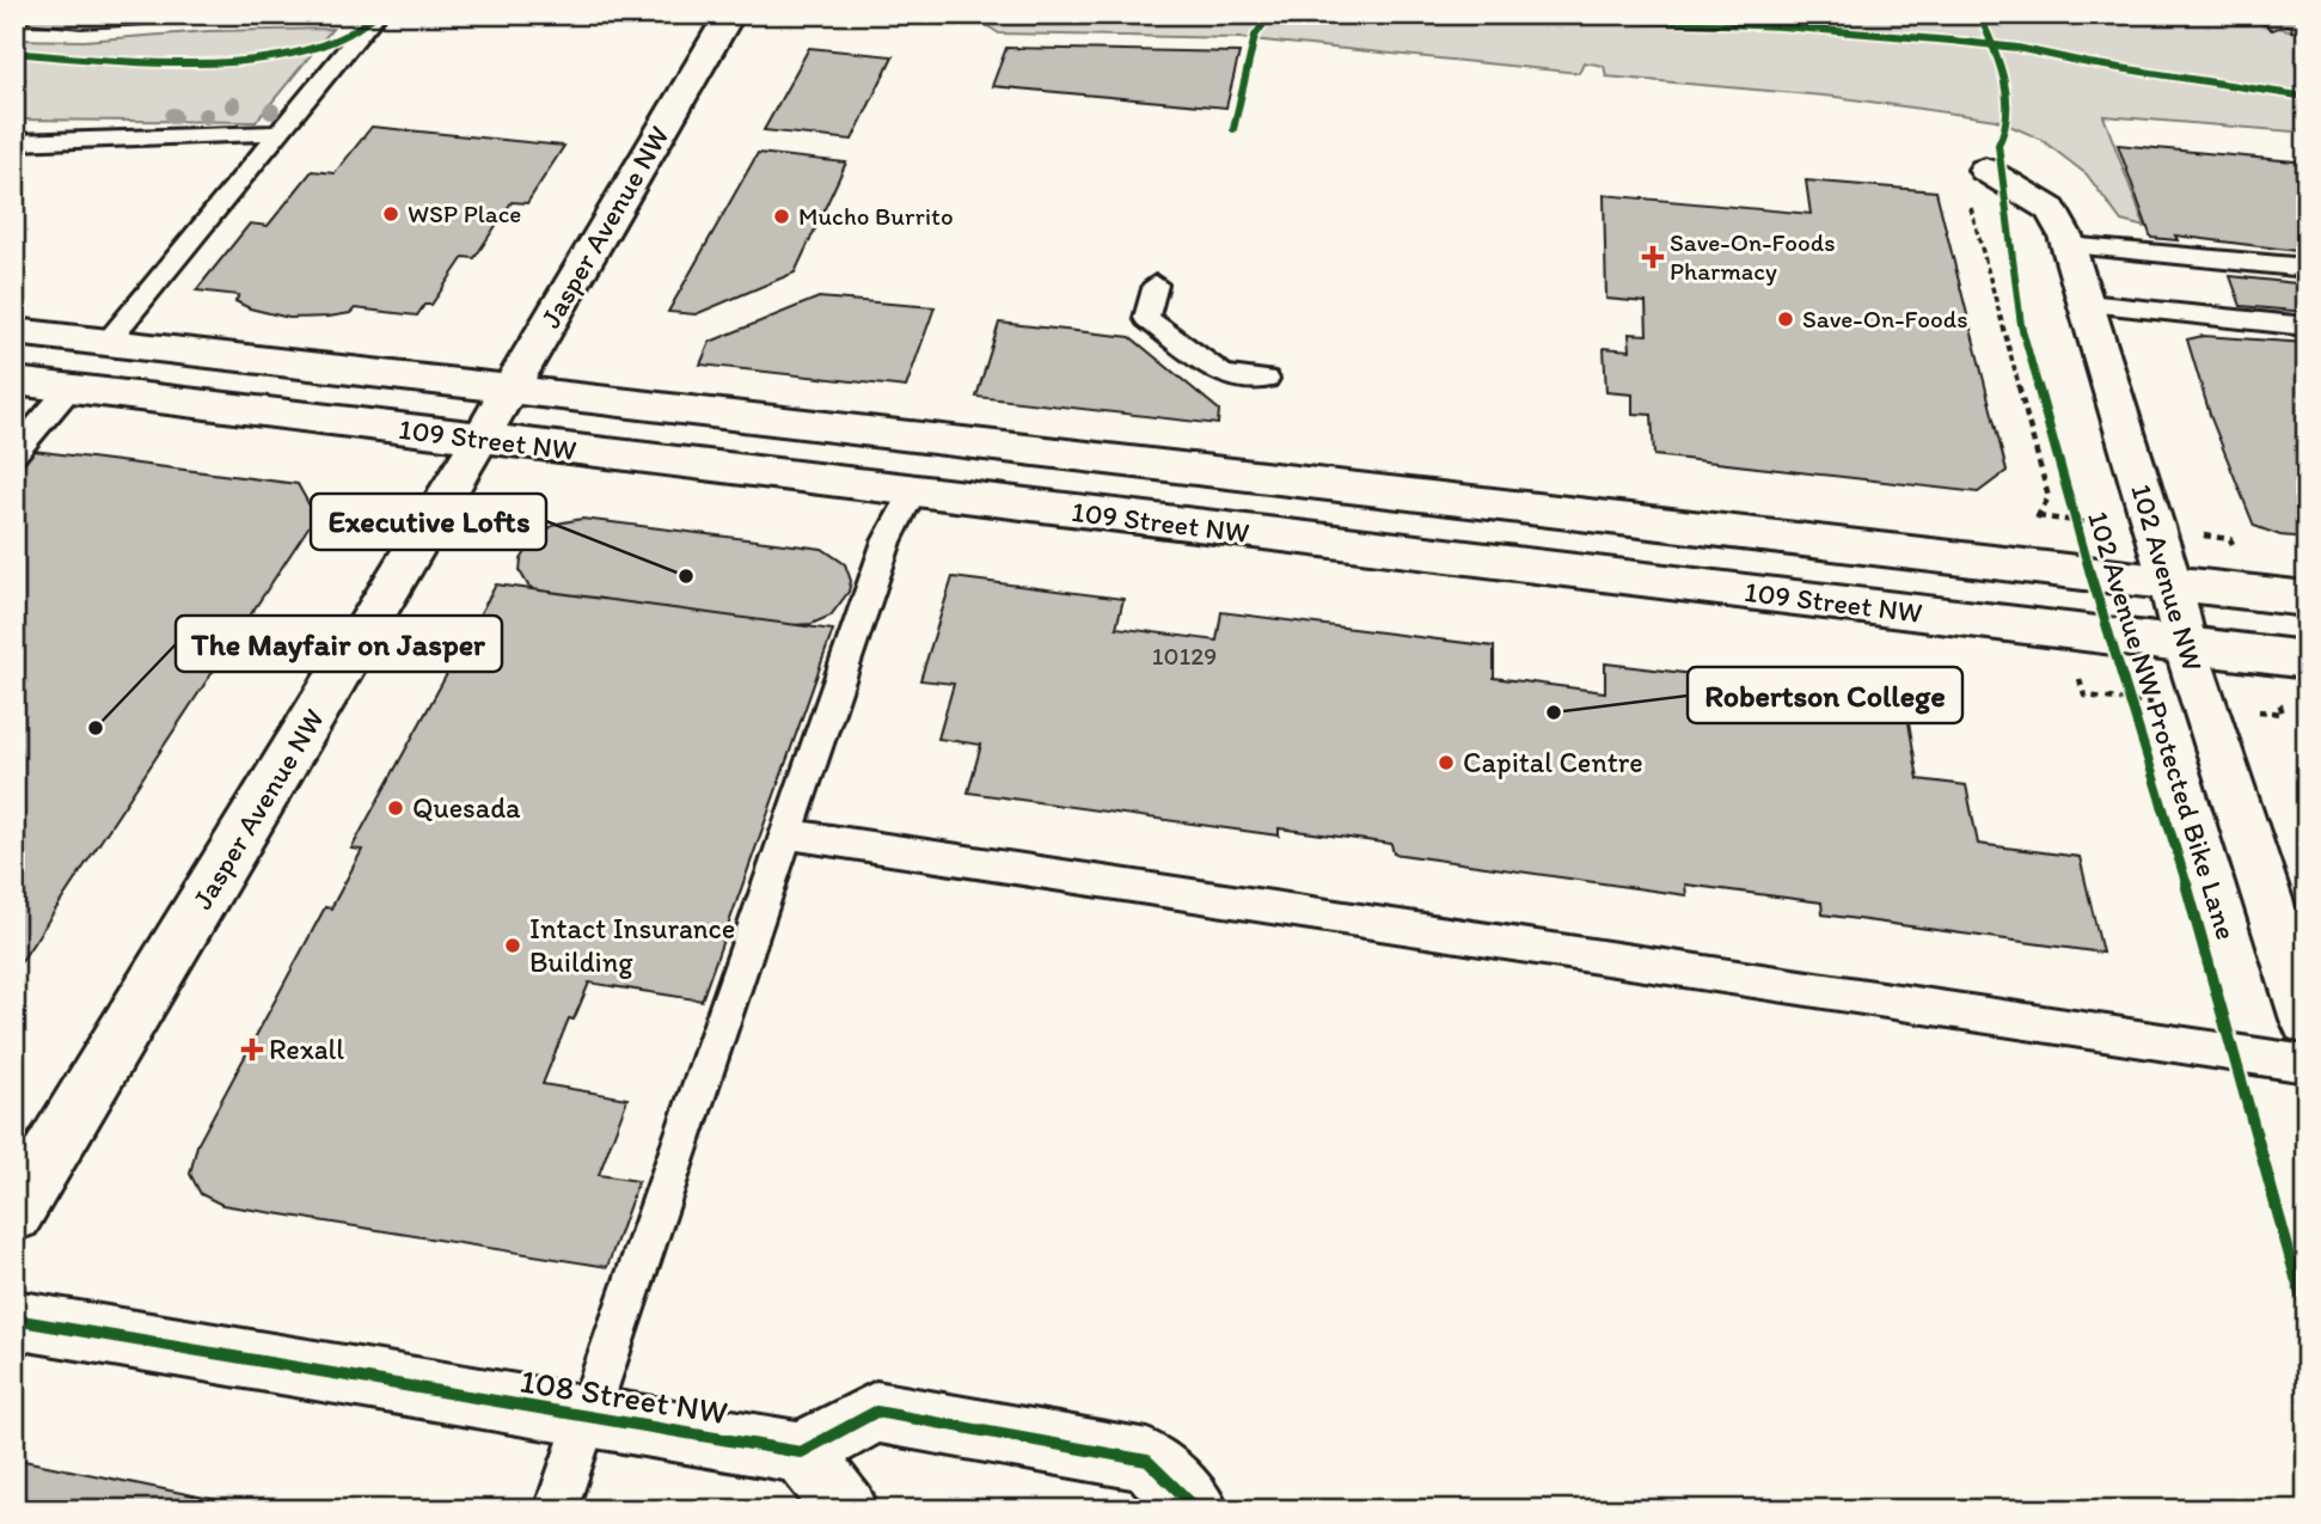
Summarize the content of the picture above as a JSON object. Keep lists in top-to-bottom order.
{
  "streets": {
    "main road": [
      "Jasper Avenue NW",
      "109 Street NW",
      "102 Avenue NW",
      "108 Street NW"
    ],
    "cycle path": ["102 Avenue NW Protected Bike Lane"]
  },
  "crossings": [
    ["Jasper Avenue NW", "109 Street NW"],
    ["109 Street NW", "102 Avenue NW"],
    ["109 Street NW", "102 Avenue NW Protected Bike Lane"]
  ],
  "places": {
    "other": [
      "WSP Place",
      "Mucho Burrito",
      "Save-On-Foods",
      "Executive Lofts",
      "Robertson College",
      "The Mayfair on Jasper",
      "Capital Centre",
      "Quesada",
      "Intact Insurance Building"
    ],
    "health": ["Save-On-Foods Pharmacy", "Rexall"]
  },
  "house_numbers": ["10129"]
}
